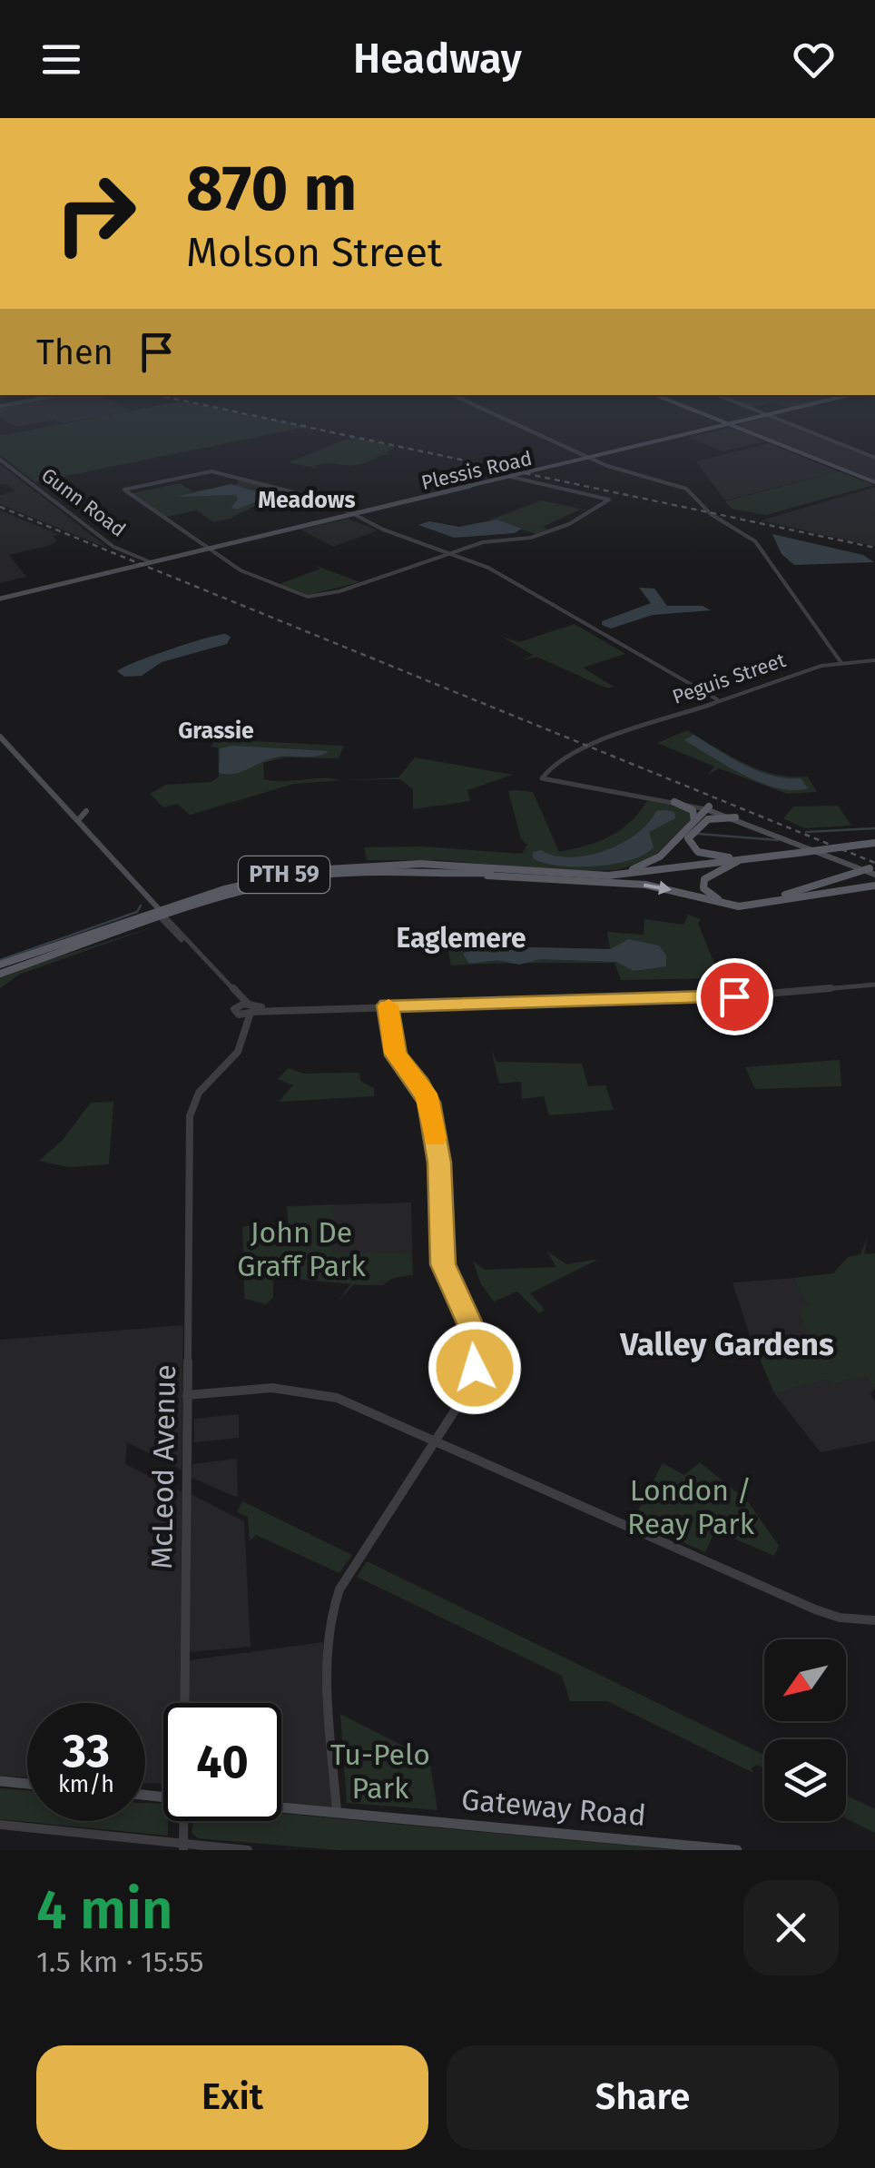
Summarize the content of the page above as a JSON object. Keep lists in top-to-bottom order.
{
  "streets": {
    "main road": ["Plessis Road", "PTH 59", "Gateway Road"],
    "street": ["Gunn Road", "Peguis Street", "McLeod Avenue"]
  },
  "crossings": [
    ["Plessis Road", "Gunn Road"]
  ],
  "districts": [
    "Meadows",
    "Grassie",
    "Eaglemere",
    "Valley Gardens"
  ],
  "parks": ["John De Graff Park", "London / Reay Park", "Tu-Pelo Park"],
  "north": "bottom left",
  "page": {
    "header": "Headway",
    "turn": ["870 m", "Molson Street"],
    "then": "Then",
    "speed": "33 km/h",
    "limit": "40",
    "heading": ["4 min", "1.5 km · 15:55"],
    "buttons": ["Exit", "Share"]
  }
}
